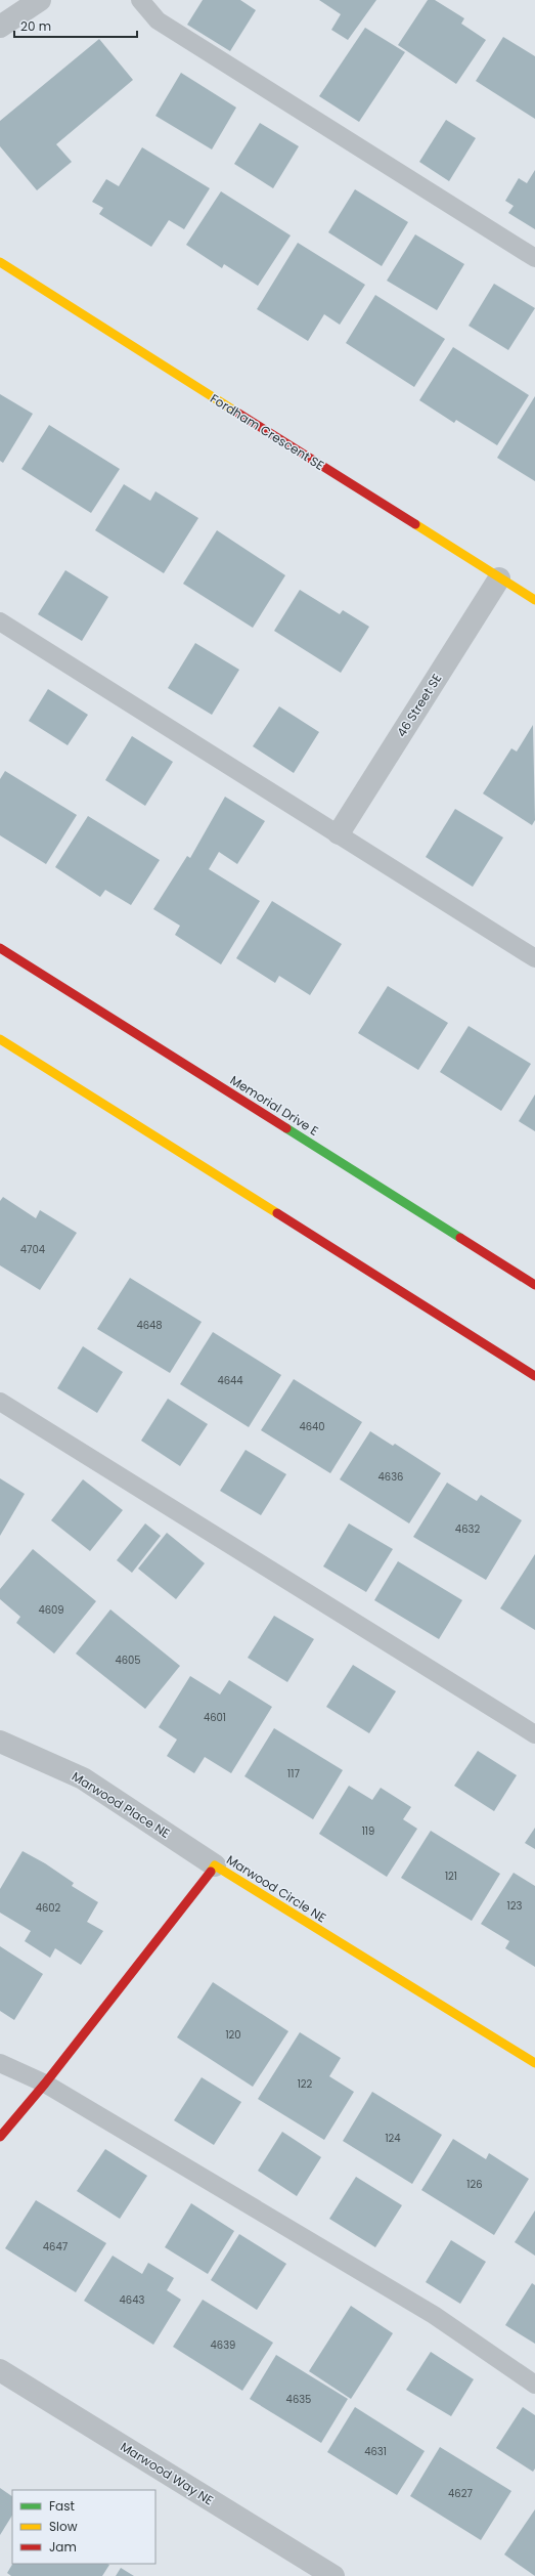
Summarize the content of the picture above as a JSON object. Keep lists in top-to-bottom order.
{
  "streets": {
    "street": [
      "Fordham Crescent SE",
      "46 Street SE",
      "Memorial Drive E",
      "Marwood Place NE",
      "Marwood Circle NE",
      "Marwood Way NE"
    ]
  },
  "crossings": [
    ["Fordham Crescent SE", "46 Street SE"],
    ["Marwood Place NE", "Marwood Circle NE"]
  ],
  "house_numbers": [
    "4704",
    "4648",
    "4644",
    "4640",
    "4636",
    "4632",
    "4609",
    "4605",
    "4601",
    "117",
    "119",
    "121",
    "123",
    "4602",
    "120",
    "122",
    "124",
    "126",
    "4647",
    "4643",
    "4639",
    "4635",
    "4631",
    "4627"
  ],
  "legend": ["Fast", "Slow", "Jam"],
  "scale_bar": "20 m"
}
